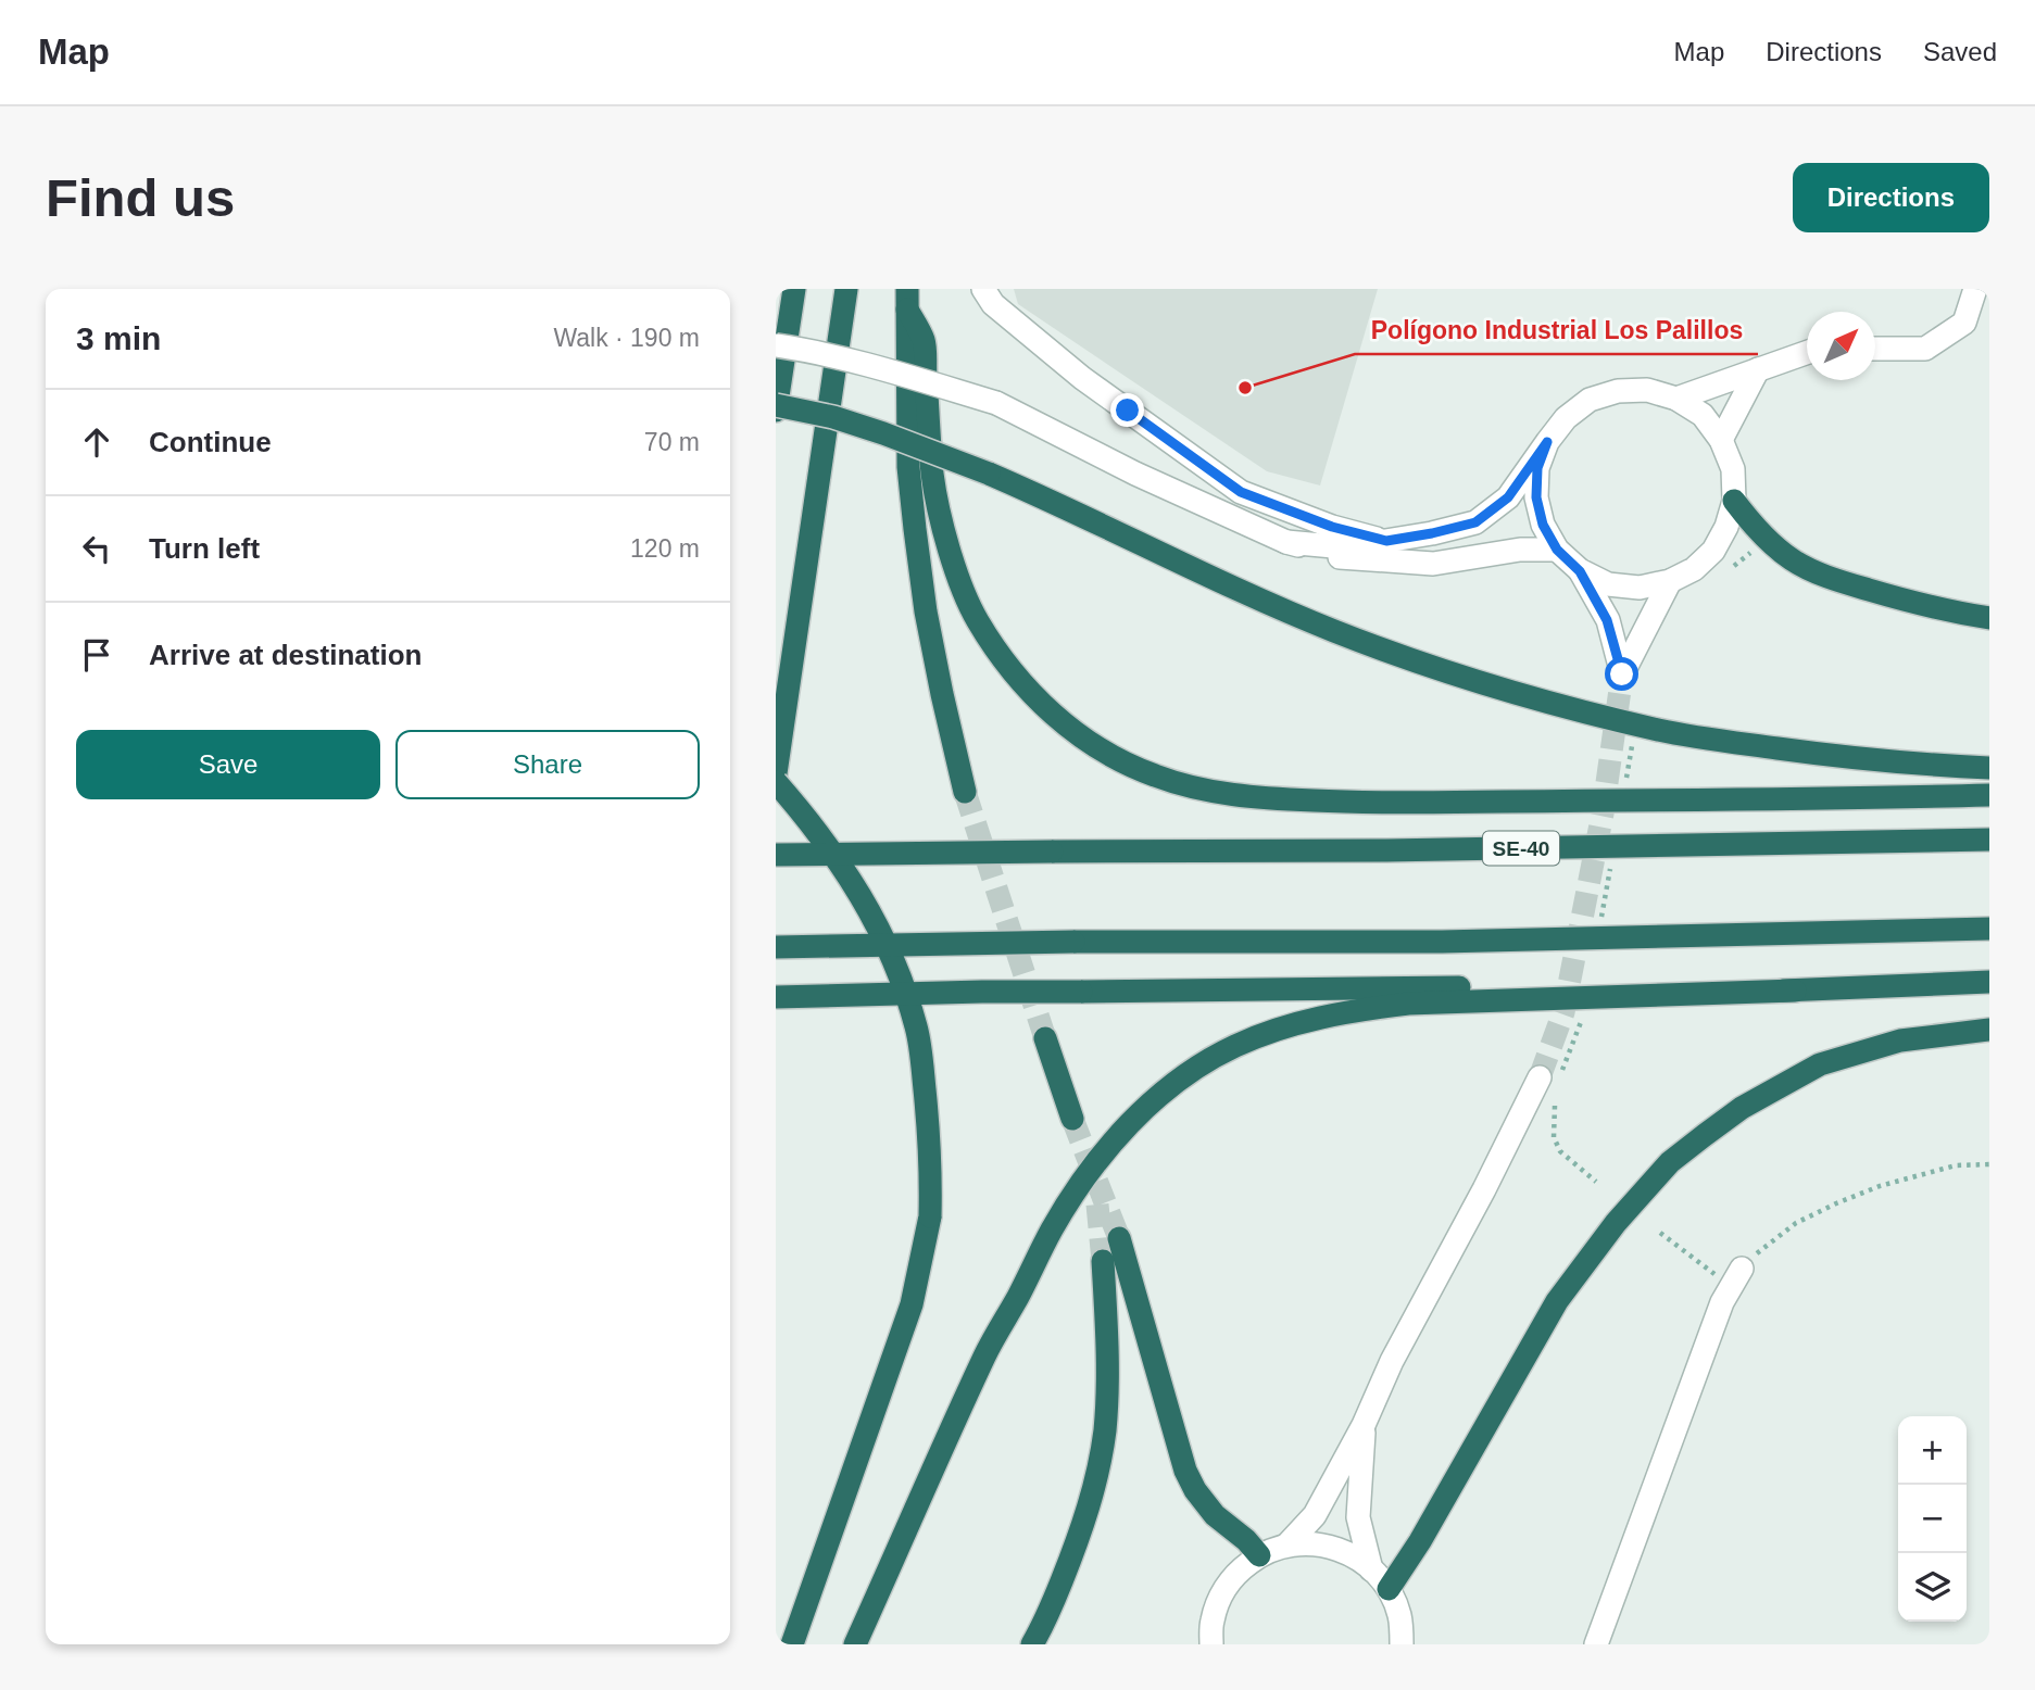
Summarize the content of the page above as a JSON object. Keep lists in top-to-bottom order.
{
  "streets": {
    "highway": ["SE-40"]
  },
  "places": ["Polígono Industrial Los Palillos"],
  "north": "top right",
  "page": {
    "header": "Map",
    "nav": ["Map", "Directions", "Saved"],
    "buttons": [
      "Directions",
      ["Save", "Share"]
    ],
    "title": "Find us",
    "heading": ["3 min", "Walk · 190 m"],
    "list": [
      ["Continue", "70 m"],
      ["Turn left", "120 m"],
      "Arrive at destination"
    ],
    "map_buttons": ["+", "−"]
  }
}
